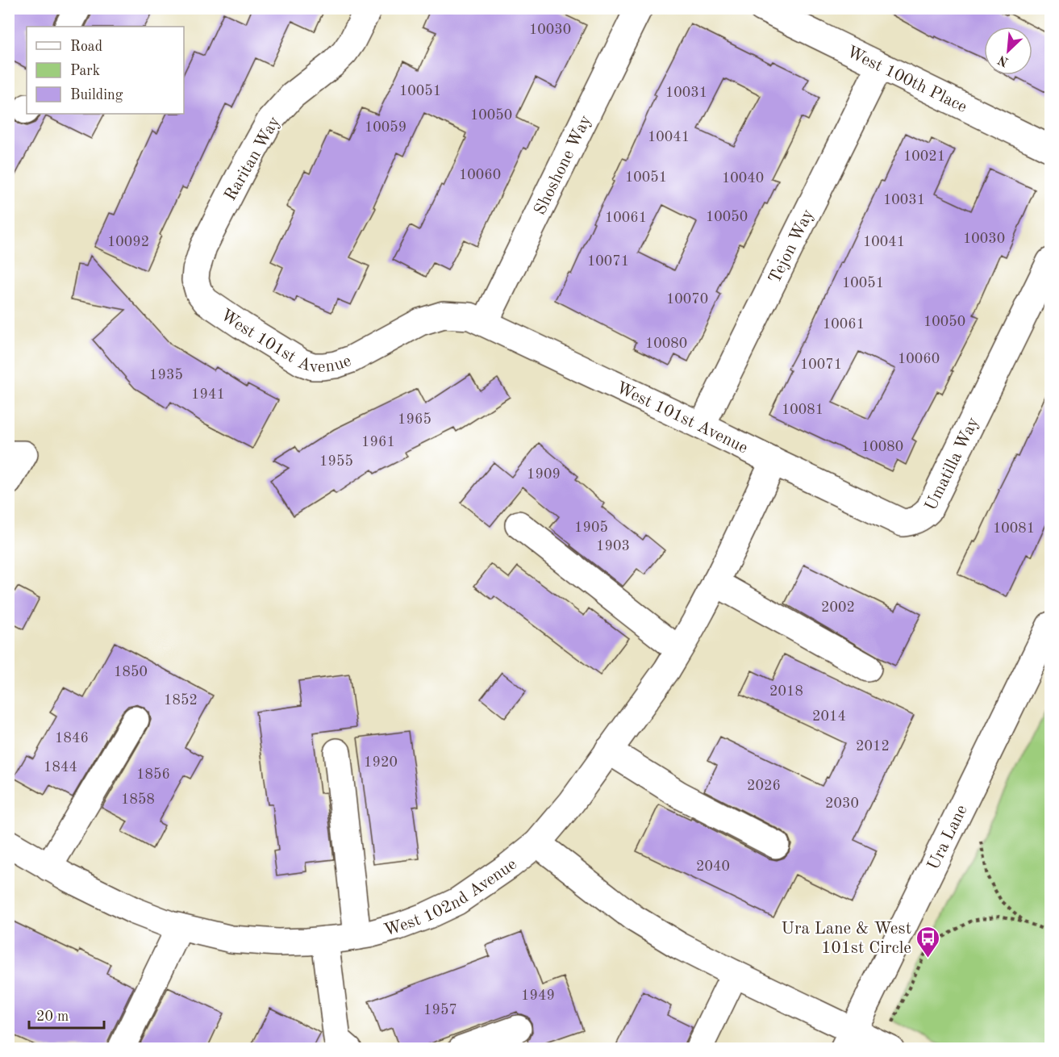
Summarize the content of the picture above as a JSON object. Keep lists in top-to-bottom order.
{
  "streets": {
    "street": [
      "West 100th Place",
      "Raritan Way",
      "Shoshone Way",
      "Tejon Way",
      "West 101st Avenue",
      "Umatilla Way",
      "Ura Lane",
      "West 102nd Avenue"
    ]
  },
  "crossings": [
    ["West 100th Place", "Tejon Way"],
    ["Raritan Way", "West 101st Avenue"],
    ["Shoshone Way", "West 101st Avenue"],
    ["Tejon Way", "West 101st Avenue"],
    ["West 101st Avenue", "Umatilla Way"]
  ],
  "places": {
    "bus stop": ["Ura Lane & West 101st Circle"]
  },
  "house_numbers": [
    "10030",
    "10051",
    "10031",
    "10050",
    "10059",
    "10041",
    "10021",
    "10060",
    "10051",
    "10040",
    "10031",
    "10050",
    "10061",
    "10030",
    "10092",
    "10041",
    "10071",
    "10051",
    "10070",
    "10050",
    "10061",
    "10080",
    "10060",
    "10071",
    "1935",
    "1941",
    "10081",
    "1965",
    "1961",
    "10080",
    "1955",
    "1909",
    "1905",
    "10081",
    "1903",
    "2002",
    "1850",
    "2018",
    "1852",
    "2014",
    "1846",
    "2012",
    "1920",
    "1844",
    "1856",
    "2026",
    "1858",
    "2030",
    "2040",
    "1949",
    "1957"
  ],
  "legend": ["Road", "Park", "Building"],
  "scale_bar": "20 m",
  "north": "bottom left"
}
